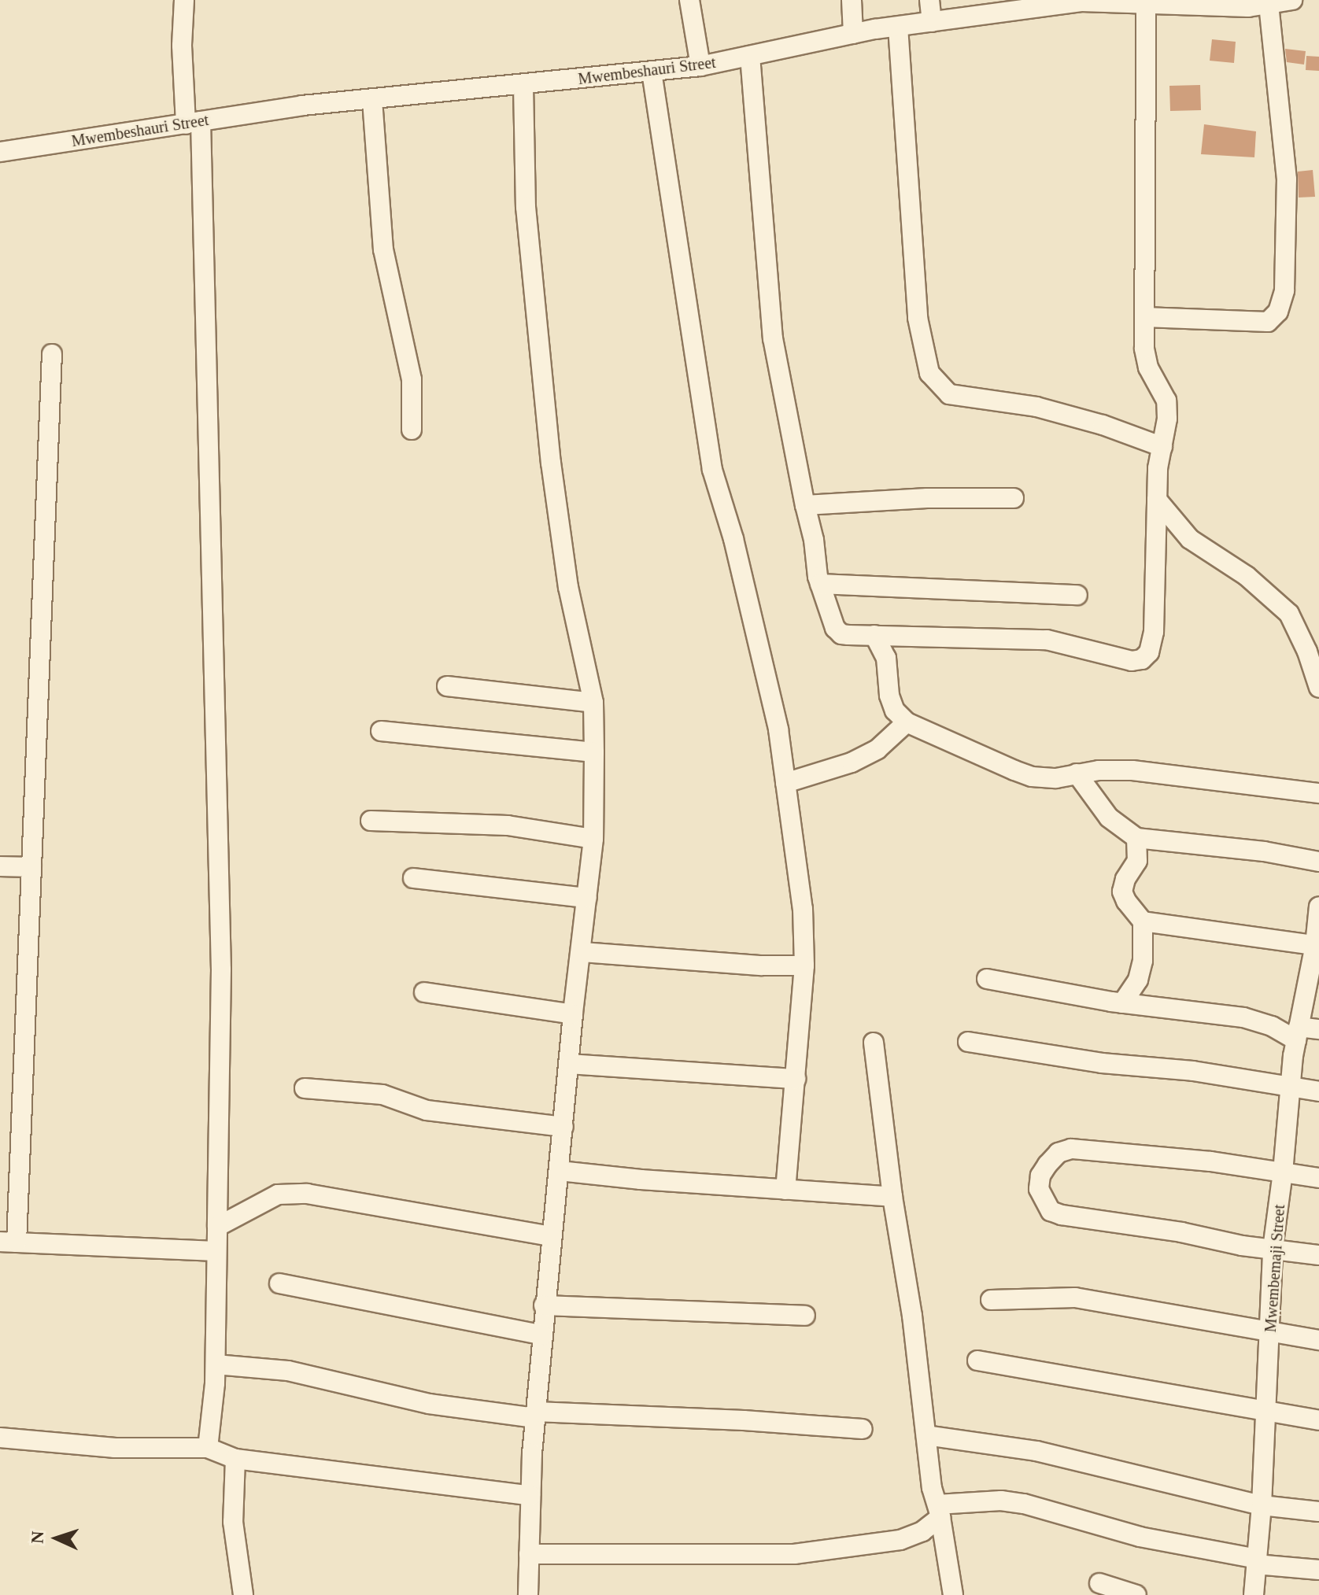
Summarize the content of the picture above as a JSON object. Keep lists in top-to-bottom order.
{
  "streets": {
    "street": ["Mwembeshauri Street", "Mwembemaji Street"]
  },
  "north": "left"
}
